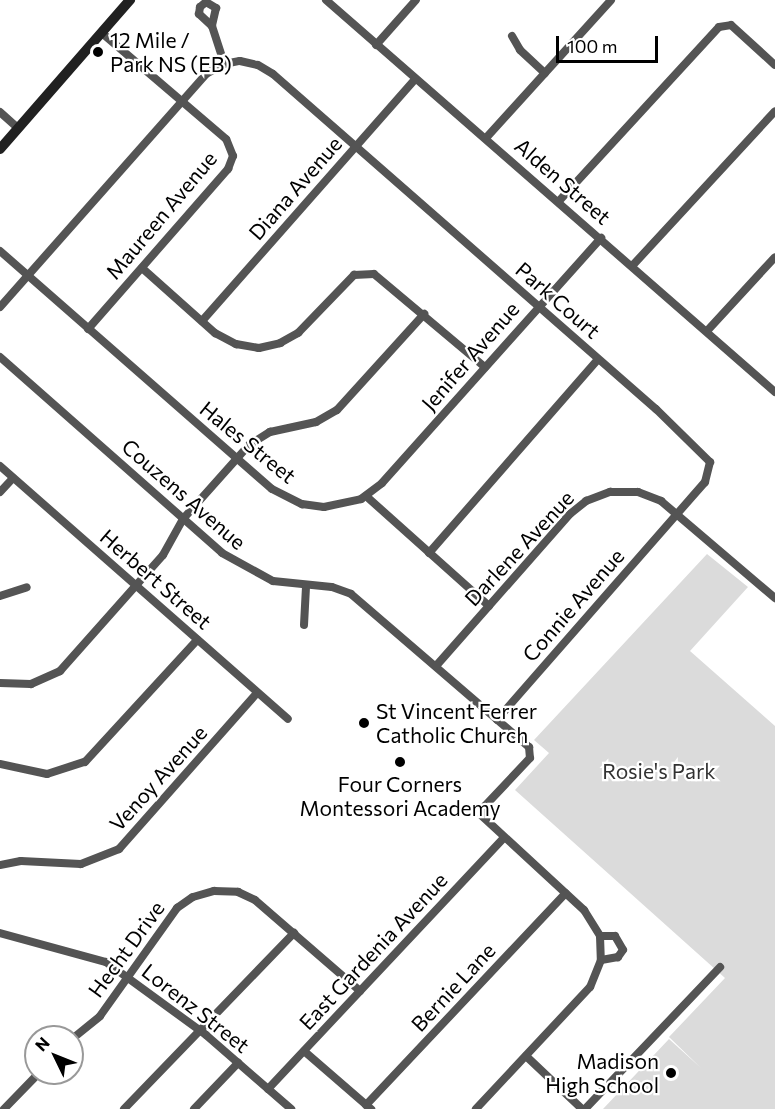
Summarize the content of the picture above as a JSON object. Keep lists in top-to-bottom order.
{
  "streets": {
    "street": [
      "Alden Street",
      "Diana Avenue",
      "Maureen Avenue",
      "Park Court",
      "Jenifer Avenue",
      "Hales Street",
      "Couzens Avenue",
      "Darlene Avenue",
      "Herbert Street",
      "Connie Avenue",
      "Venoy Avenue",
      "Hecht Drive",
      "East Gardenia Avenue",
      "Bernie Lane",
      "Lorenz Street"
    ]
  },
  "crossings": [
    ["Alden Street", "Diana Avenue"],
    ["Alden Street", "Jenifer Avenue"],
    ["Diana Avenue", "Park Court"],
    ["Maureen Avenue", "Hales Street"],
    ["Park Court", "Jenifer Avenue"],
    ["Park Court", "Darlene Avenue"],
    ["Park Court", "Connie Avenue"],
    ["Jenifer Avenue", "Hales Street"],
    ["Couzens Avenue", "Darlene Avenue"],
    ["Couzens Avenue", "Connie Avenue"],
    ["Couzens Avenue", "East Gardenia Avenue"],
    ["Darlene Avenue", "Connie Avenue"],
    ["Herbert Street", "Venoy Avenue"],
    ["Hecht Drive", "East Gardenia Avenue"],
    ["Hecht Drive", "Lorenz Street"],
    ["East Gardenia Avenue", "Lorenz Street"]
  ],
  "parks": ["Rosie's Park"],
  "places": [
    "12 Mile / Park NS (EB)",
    "St Vincent Ferrer Catholic Church",
    "Four Corners Montessori Academy",
    "Madison High School"
  ],
  "scale_bar": "100 m",
  "north": "top left"
}
